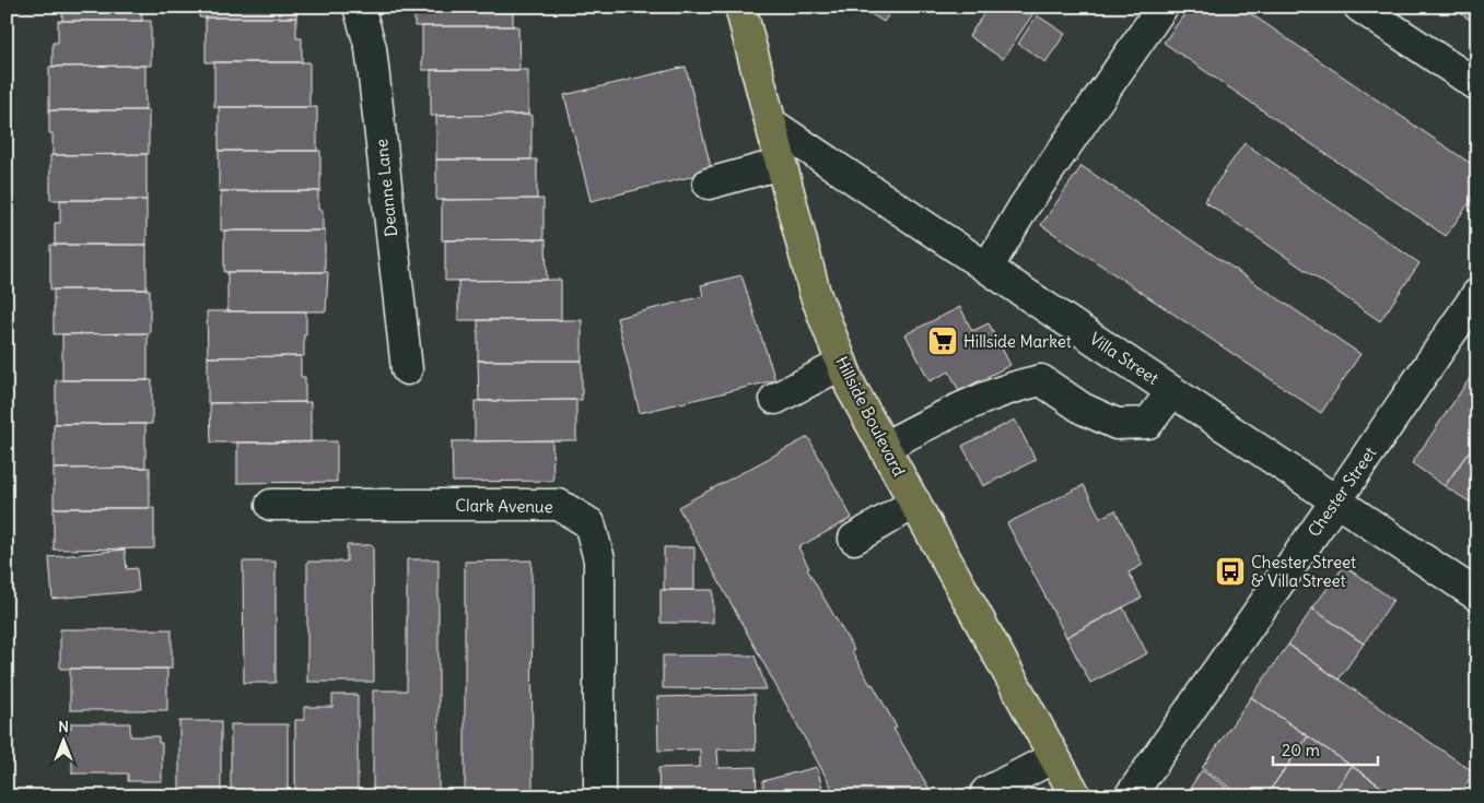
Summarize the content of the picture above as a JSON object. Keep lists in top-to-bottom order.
{
  "streets": {
    "main road": ["Hillside Boulevard"],
    "street": [
      "Deanne Lane",
      "Villa Street",
      "Chester Street",
      "Clark Avenue"
    ]
  },
  "crossings": [
    ["Villa Street", "Hillside Boulevard"],
    ["Villa Street", "Chester Street"]
  ],
  "places": {
    "supermarket": ["Hillside Market"],
    "bus stop": ["Chester Street & Villa Street"]
  },
  "scale_bar": "20 m",
  "north": "top"
}
